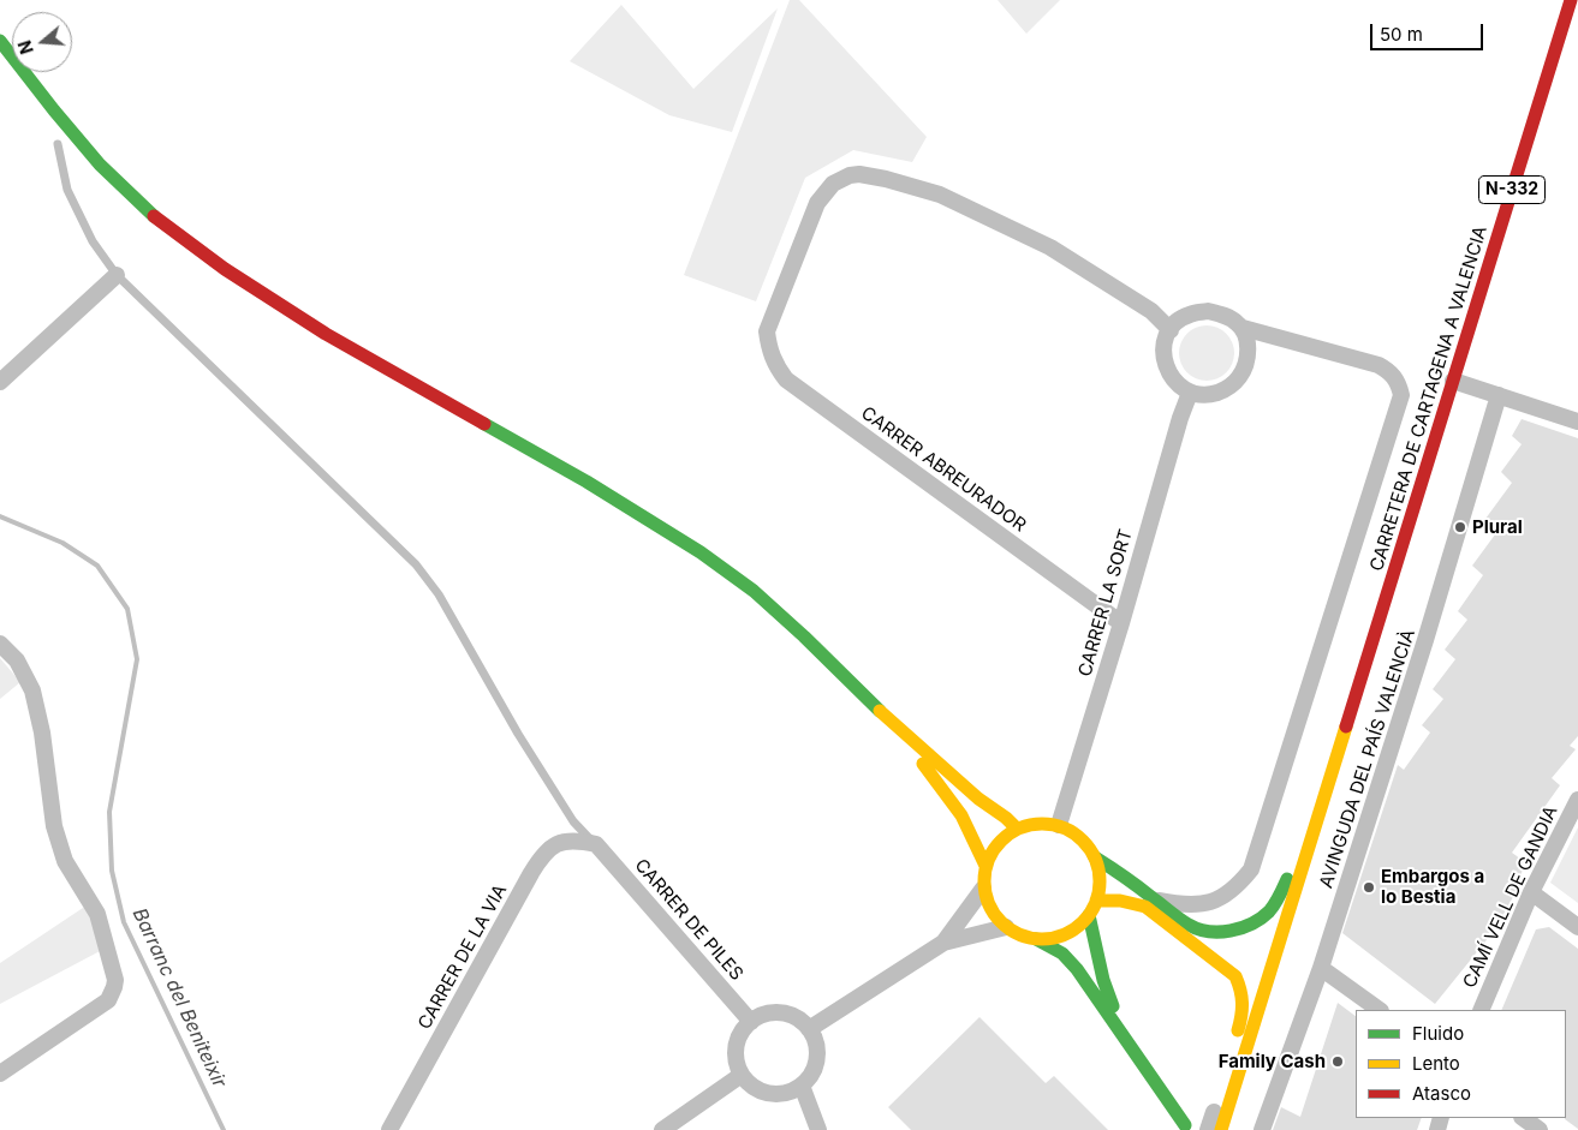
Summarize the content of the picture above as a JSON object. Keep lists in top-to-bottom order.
{
  "streets": {
    "main road": ["N-332", "CARRETERA DE CARTAGENA A VALENCIA", "AVINGUDA DEL PAÍS VALENCIÀ"],
    "street": [
      "CARRER ABREURADOR",
      "CARRER LA SORT",
      "CAMÍ VELL DE GANDIA",
      "CARRER DE PILES",
      "CARRER DE LA VIA"
    ]
  },
  "crossings": [
    ["CARRETERA DE CARTAGENA A VALENCIA", "AVINGUDA DEL PAÍS VALENCIÀ"],
    ["CARRER ABREURADOR", "CARRER LA SORT"],
    ["CARRER DE PILES", "CARRER DE LA VIA"]
  ],
  "water": ["Barranc del Beniteixir"],
  "places": ["Plural", "Embargos a lo Bestia", "Family Cash"],
  "legend": ["Fluido", "Lento", "Atasco"],
  "scale_bar": "50 m",
  "north": "left"
}
